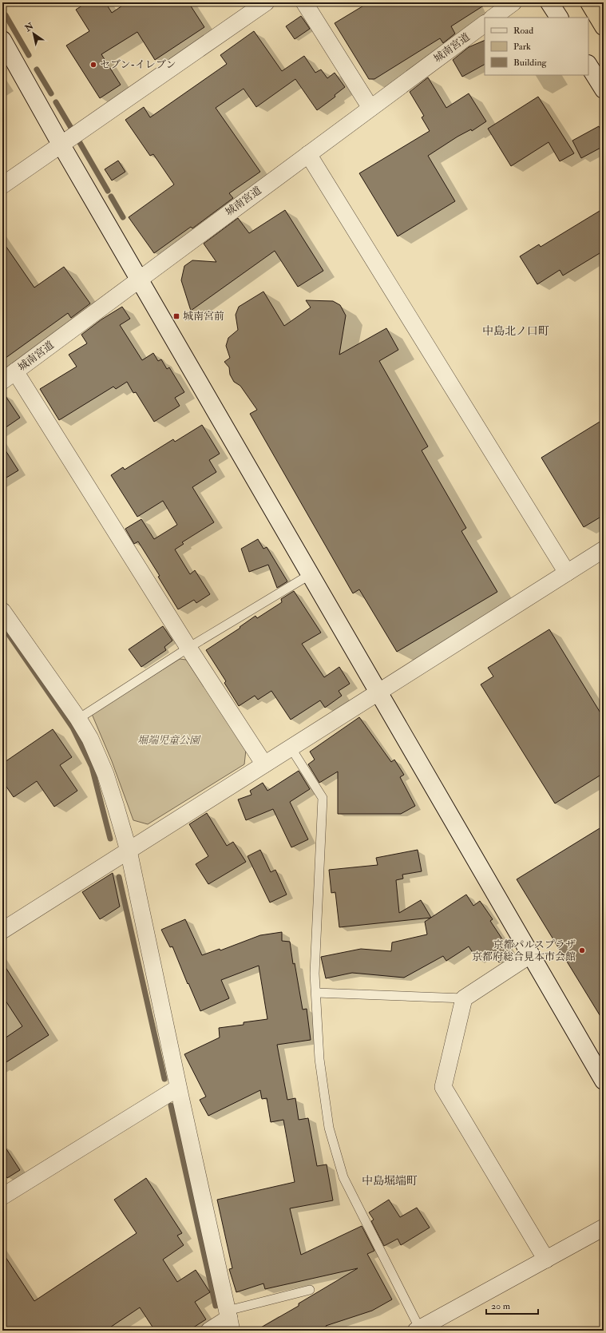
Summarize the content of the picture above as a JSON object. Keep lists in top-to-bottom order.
{
  "streets": {
    "street": ["城南宮道"]
  },
  "districts": ["中島北ノ口町", "中島堀端町"],
  "parks": ["堀端児童公園"],
  "places": {
    "other": ["セブン-イレブン", "京都パルスプラザ 京都府総合見本市会館"],
    "transit": ["城南宮前"]
  },
  "legend": ["Road", "Park", "Building"],
  "scale_bar": "20 m",
  "north": "top left"
}
